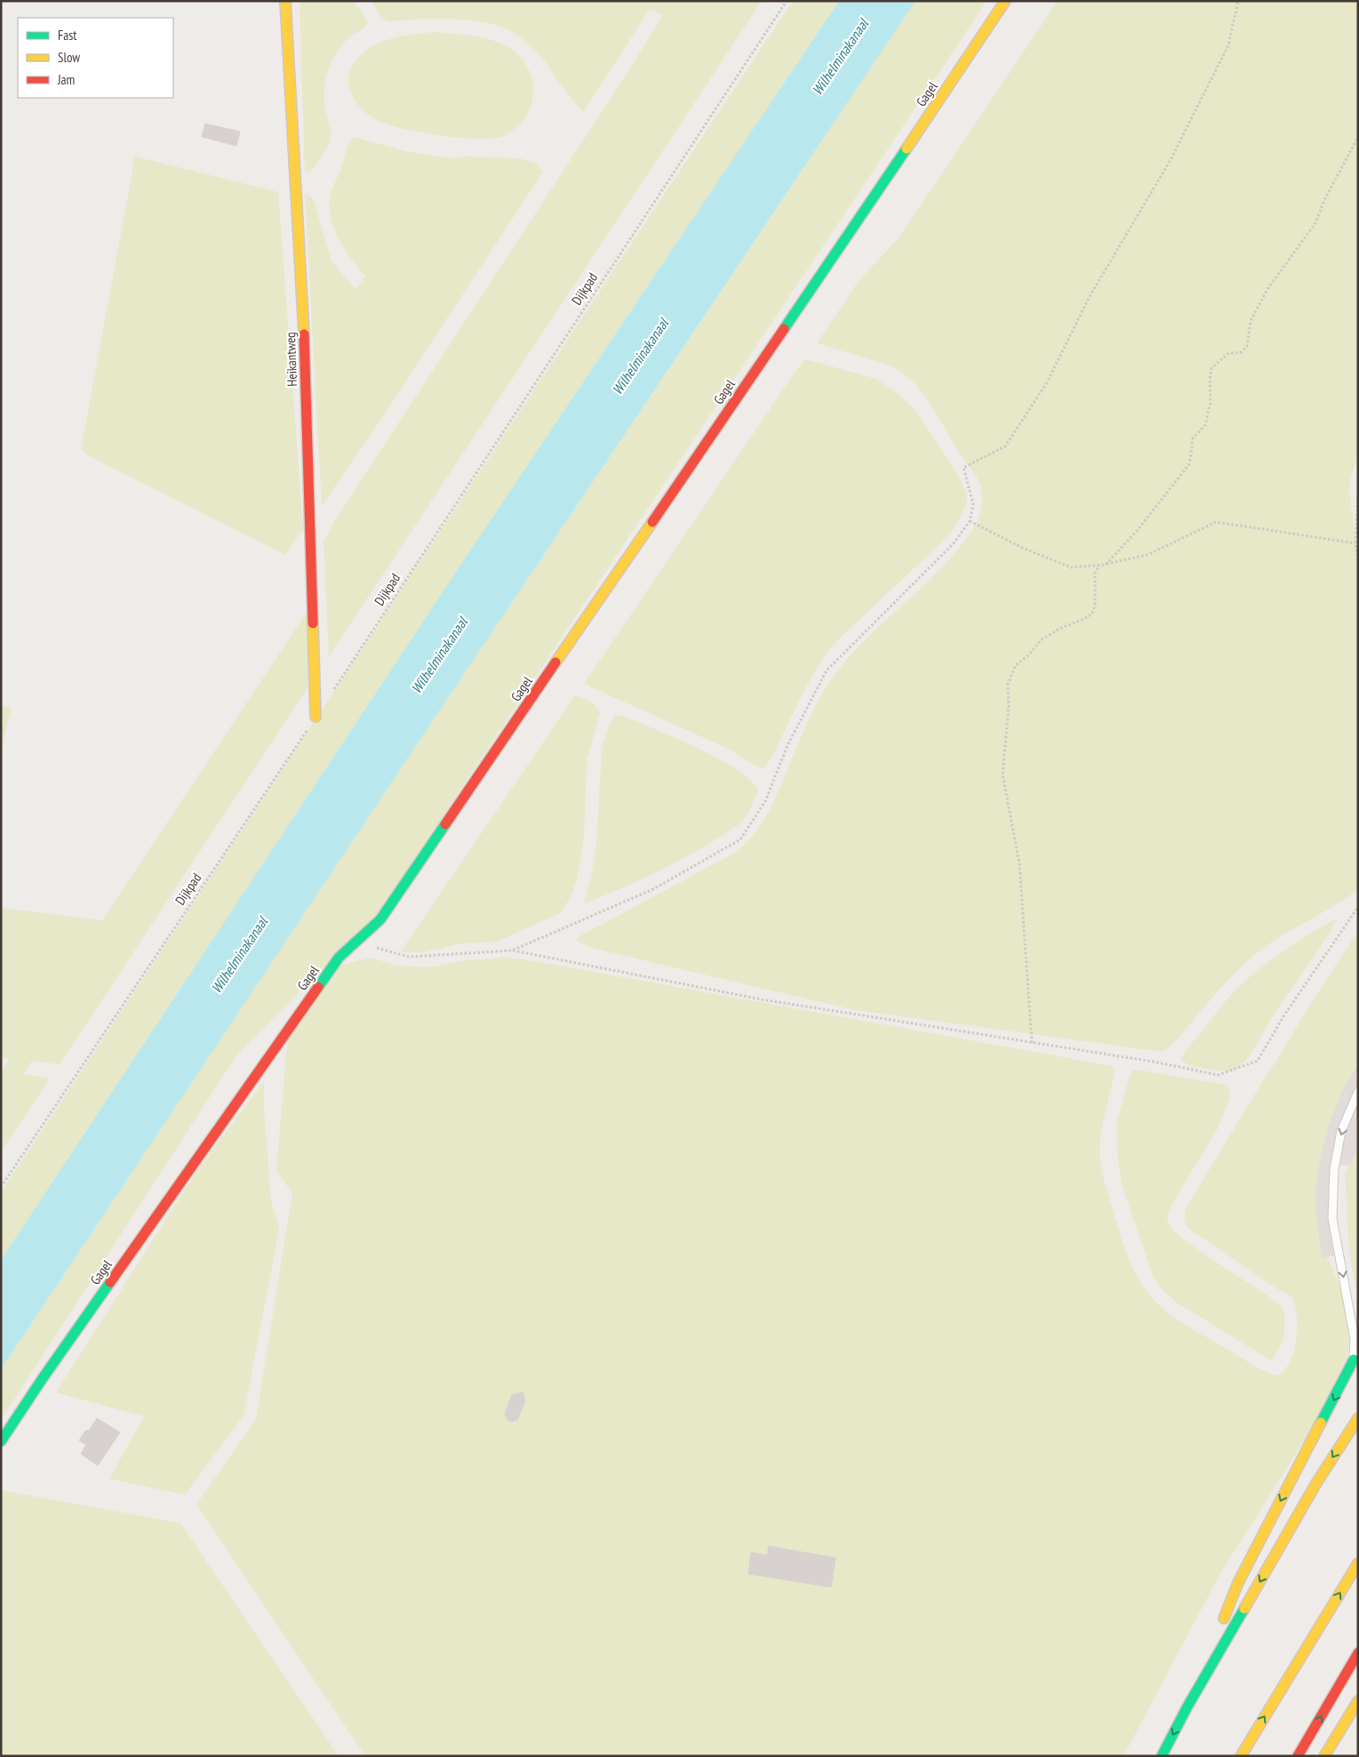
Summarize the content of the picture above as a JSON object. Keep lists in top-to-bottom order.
{
  "streets": {
    "main road": ["Gagel", "Heikantweg"],
    "path": ["Dijkpad"]
  },
  "crossings": [
    ["Dijkpad", "Heikantweg"]
  ],
  "water": ["Wilhelminakanaal"],
  "legend": ["Fast", "Slow", "Jam"]
}
